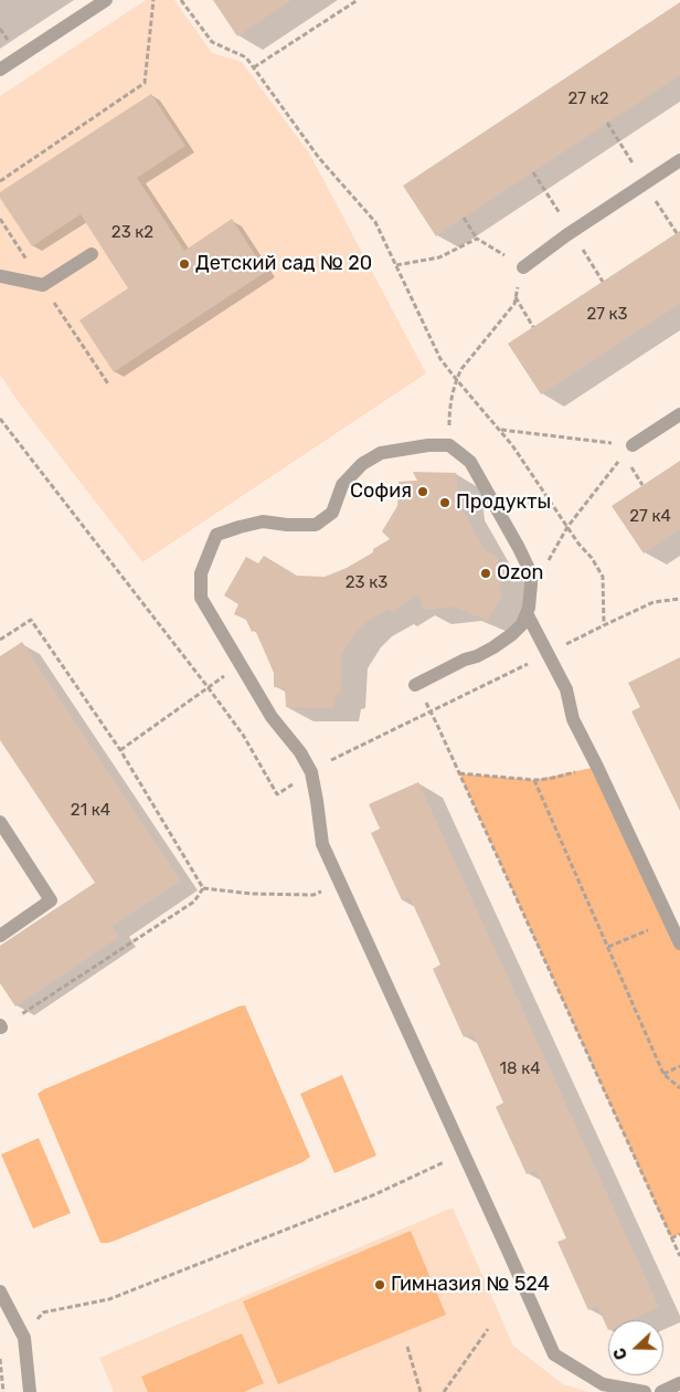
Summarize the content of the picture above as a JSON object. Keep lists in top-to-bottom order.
{
  "places": [
    "Детский сад № 20",
    "София",
    "Продукты",
    "Ozon",
    "Гимназия № 524"
  ],
  "house_numbers": [
    "27 к2",
    "23 к2",
    "27 к3",
    "27 к4",
    "23 к3",
    "21 к4",
    "18 к4"
  ],
  "north": "left"
}
